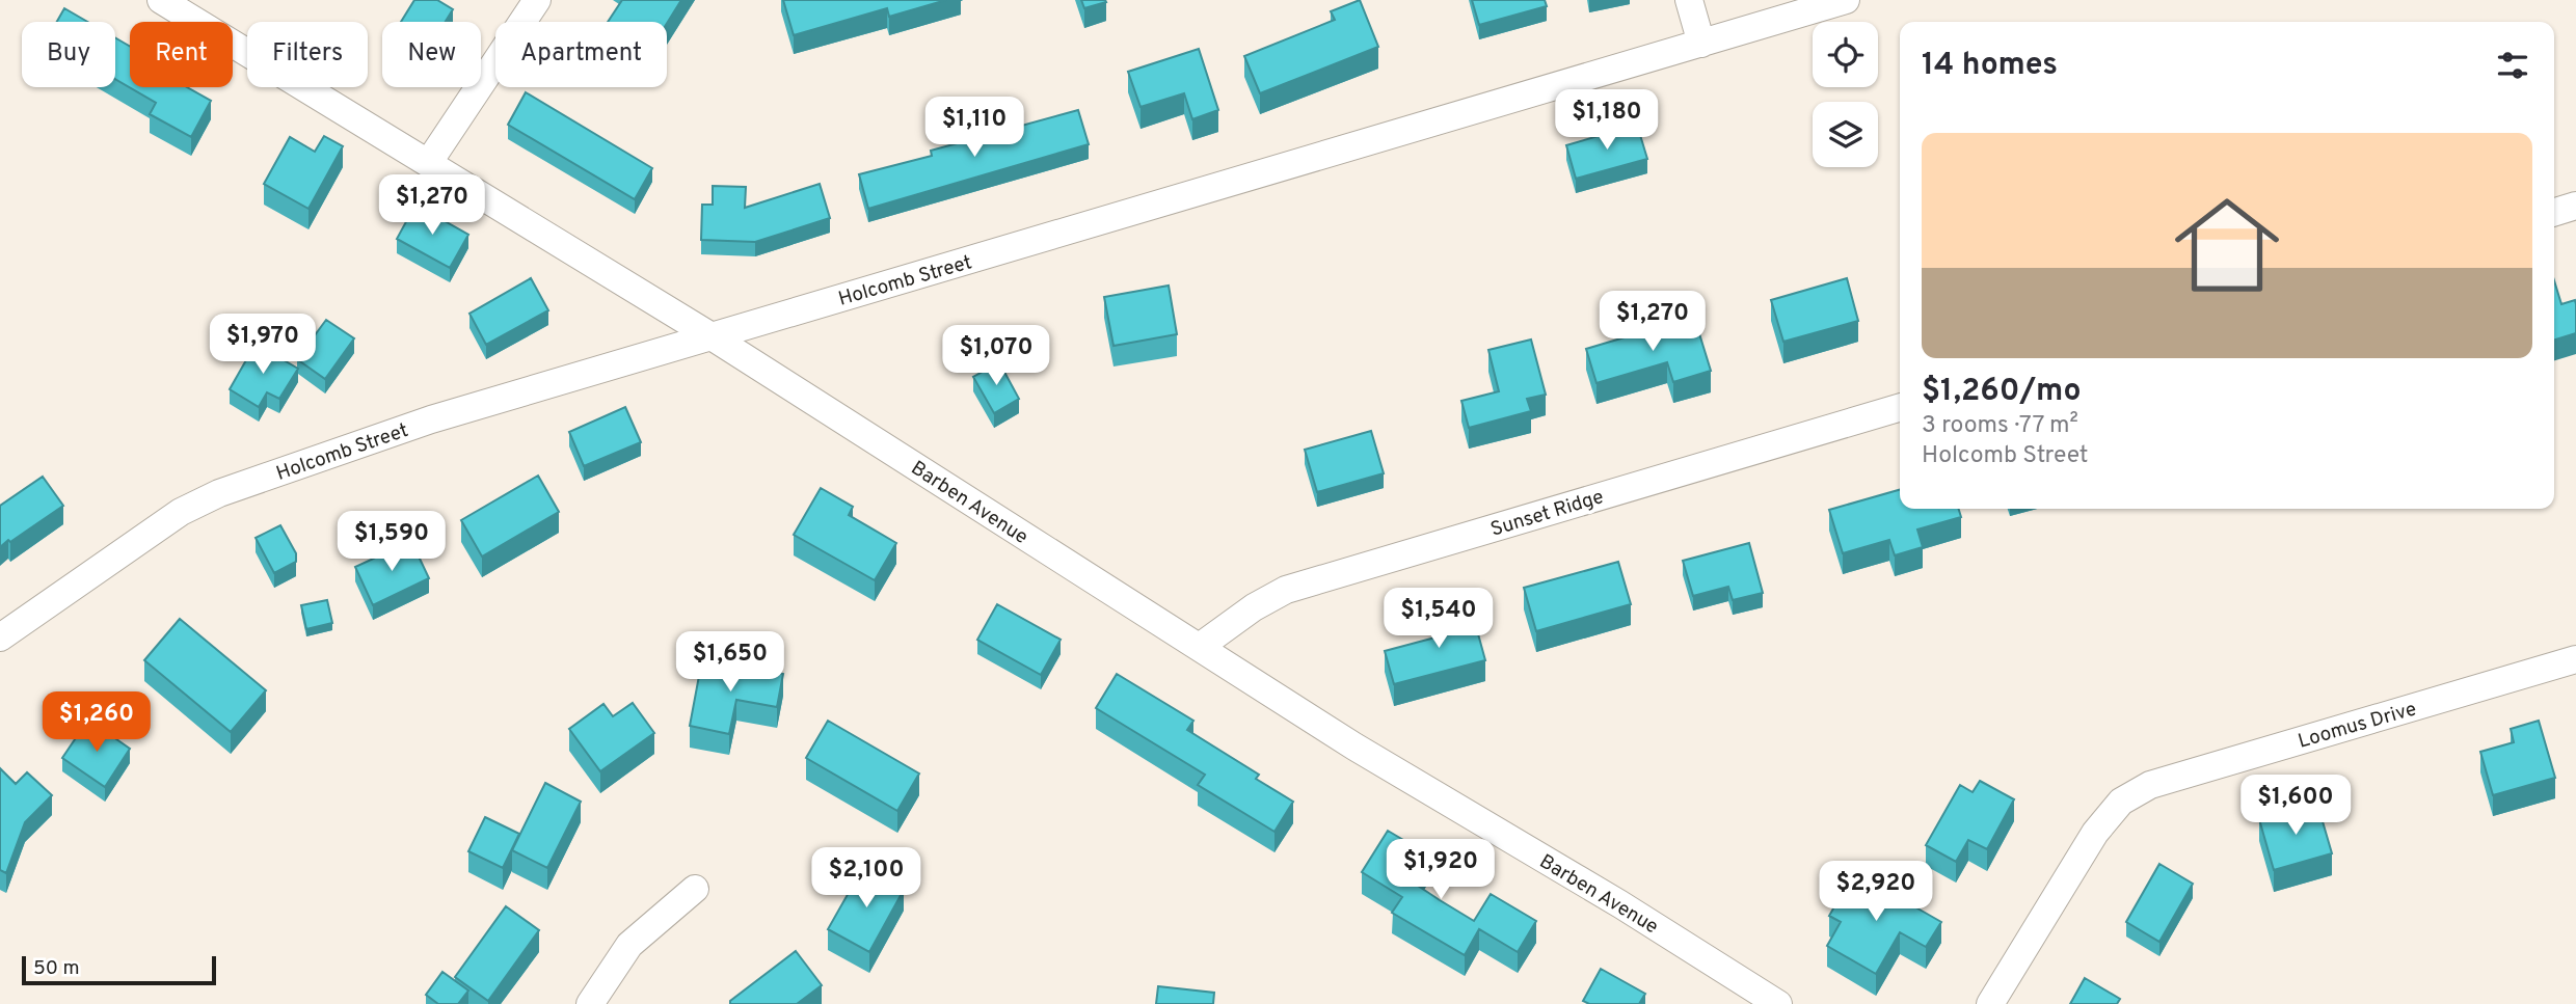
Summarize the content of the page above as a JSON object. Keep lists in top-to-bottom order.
{
  "streets": {
    "street": [
      "Holcomb Street",
      "Barben Avenue",
      "Sunset Ridge",
      "Loomus Drive"
    ]
  },
  "crossings": [
    ["Holcomb Street", "Barben Avenue"],
    ["Barben Avenue", "Sunset Ridge"]
  ],
  "scale_bar": "50 m",
  "page": {
    "chip": [
      "Buy",
      "Rent",
      "Filters",
      "New",
      "Apartment"
    ],
    "heading": "14 homes",
    "price": [
      "$1,180",
      "$1,110",
      "$1,270",
      "$1,270",
      "$1,970",
      "$1,070",
      "$1,590",
      "$1,540",
      "$1,650",
      "$1,260",
      "$1,600",
      "$1,920",
      "$2,100",
      "$2,920"
    ],
    "list": [
      {
        "name": "$1,260/mo",
        "note": "3 rooms · 77 m² · Holcomb Street"
      }
    ],
    "scale": "50 m"
  }
}
